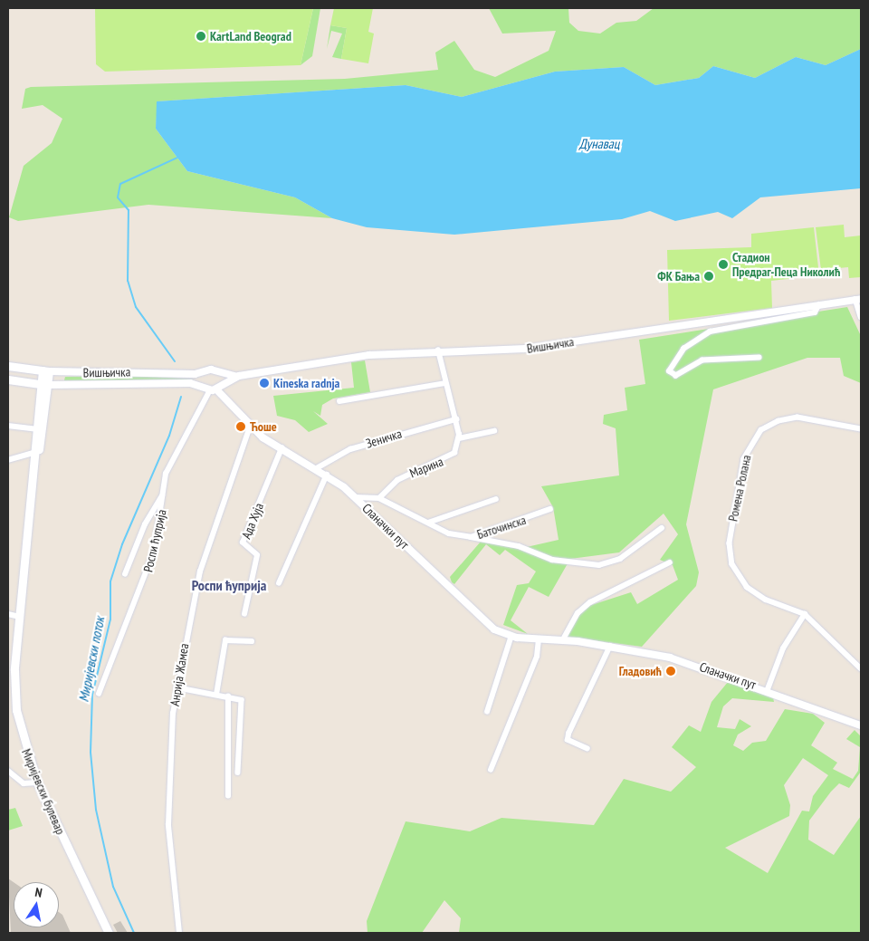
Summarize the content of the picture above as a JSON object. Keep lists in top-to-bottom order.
{
  "streets": {
    "main road": ["Вишњичка", "Миријевски булевар"],
    "street": [
      "Зеничка",
      "Марина",
      "Ромена Ролана",
      "Ада Хуја",
      "Сланачки пут",
      "Баточинска",
      "Роспи ћуприја",
      "Анрија Жамеа"
    ]
  },
  "crossings": [
    ["Вишњичка", "Сланачки пут"],
    ["Вишњичка", "Роспи ћуприја"],
    ["Вишњичка", "Миријевски булевар"],
    ["Зеничка", "Сланачки пут"],
    ["Марина", "Баточинска"],
    ["Ада Хуја", "Сланачки пут"],
    ["Сланачки пут", "Роспи ћуприја"],
    ["Сланачки пут", "Анрија Жамеа"]
  ],
  "districts": ["Роспи ћуприја"],
  "water": ["Дунавац", "Миријевски поток"],
  "places": [
    "KartLand Beograd",
    "Стадион Предраг-Пеца Николић",
    "ФК Бања",
    "Kineska radnja",
    "Ћоше",
    "Гладовић"
  ],
  "north": "top"
}
